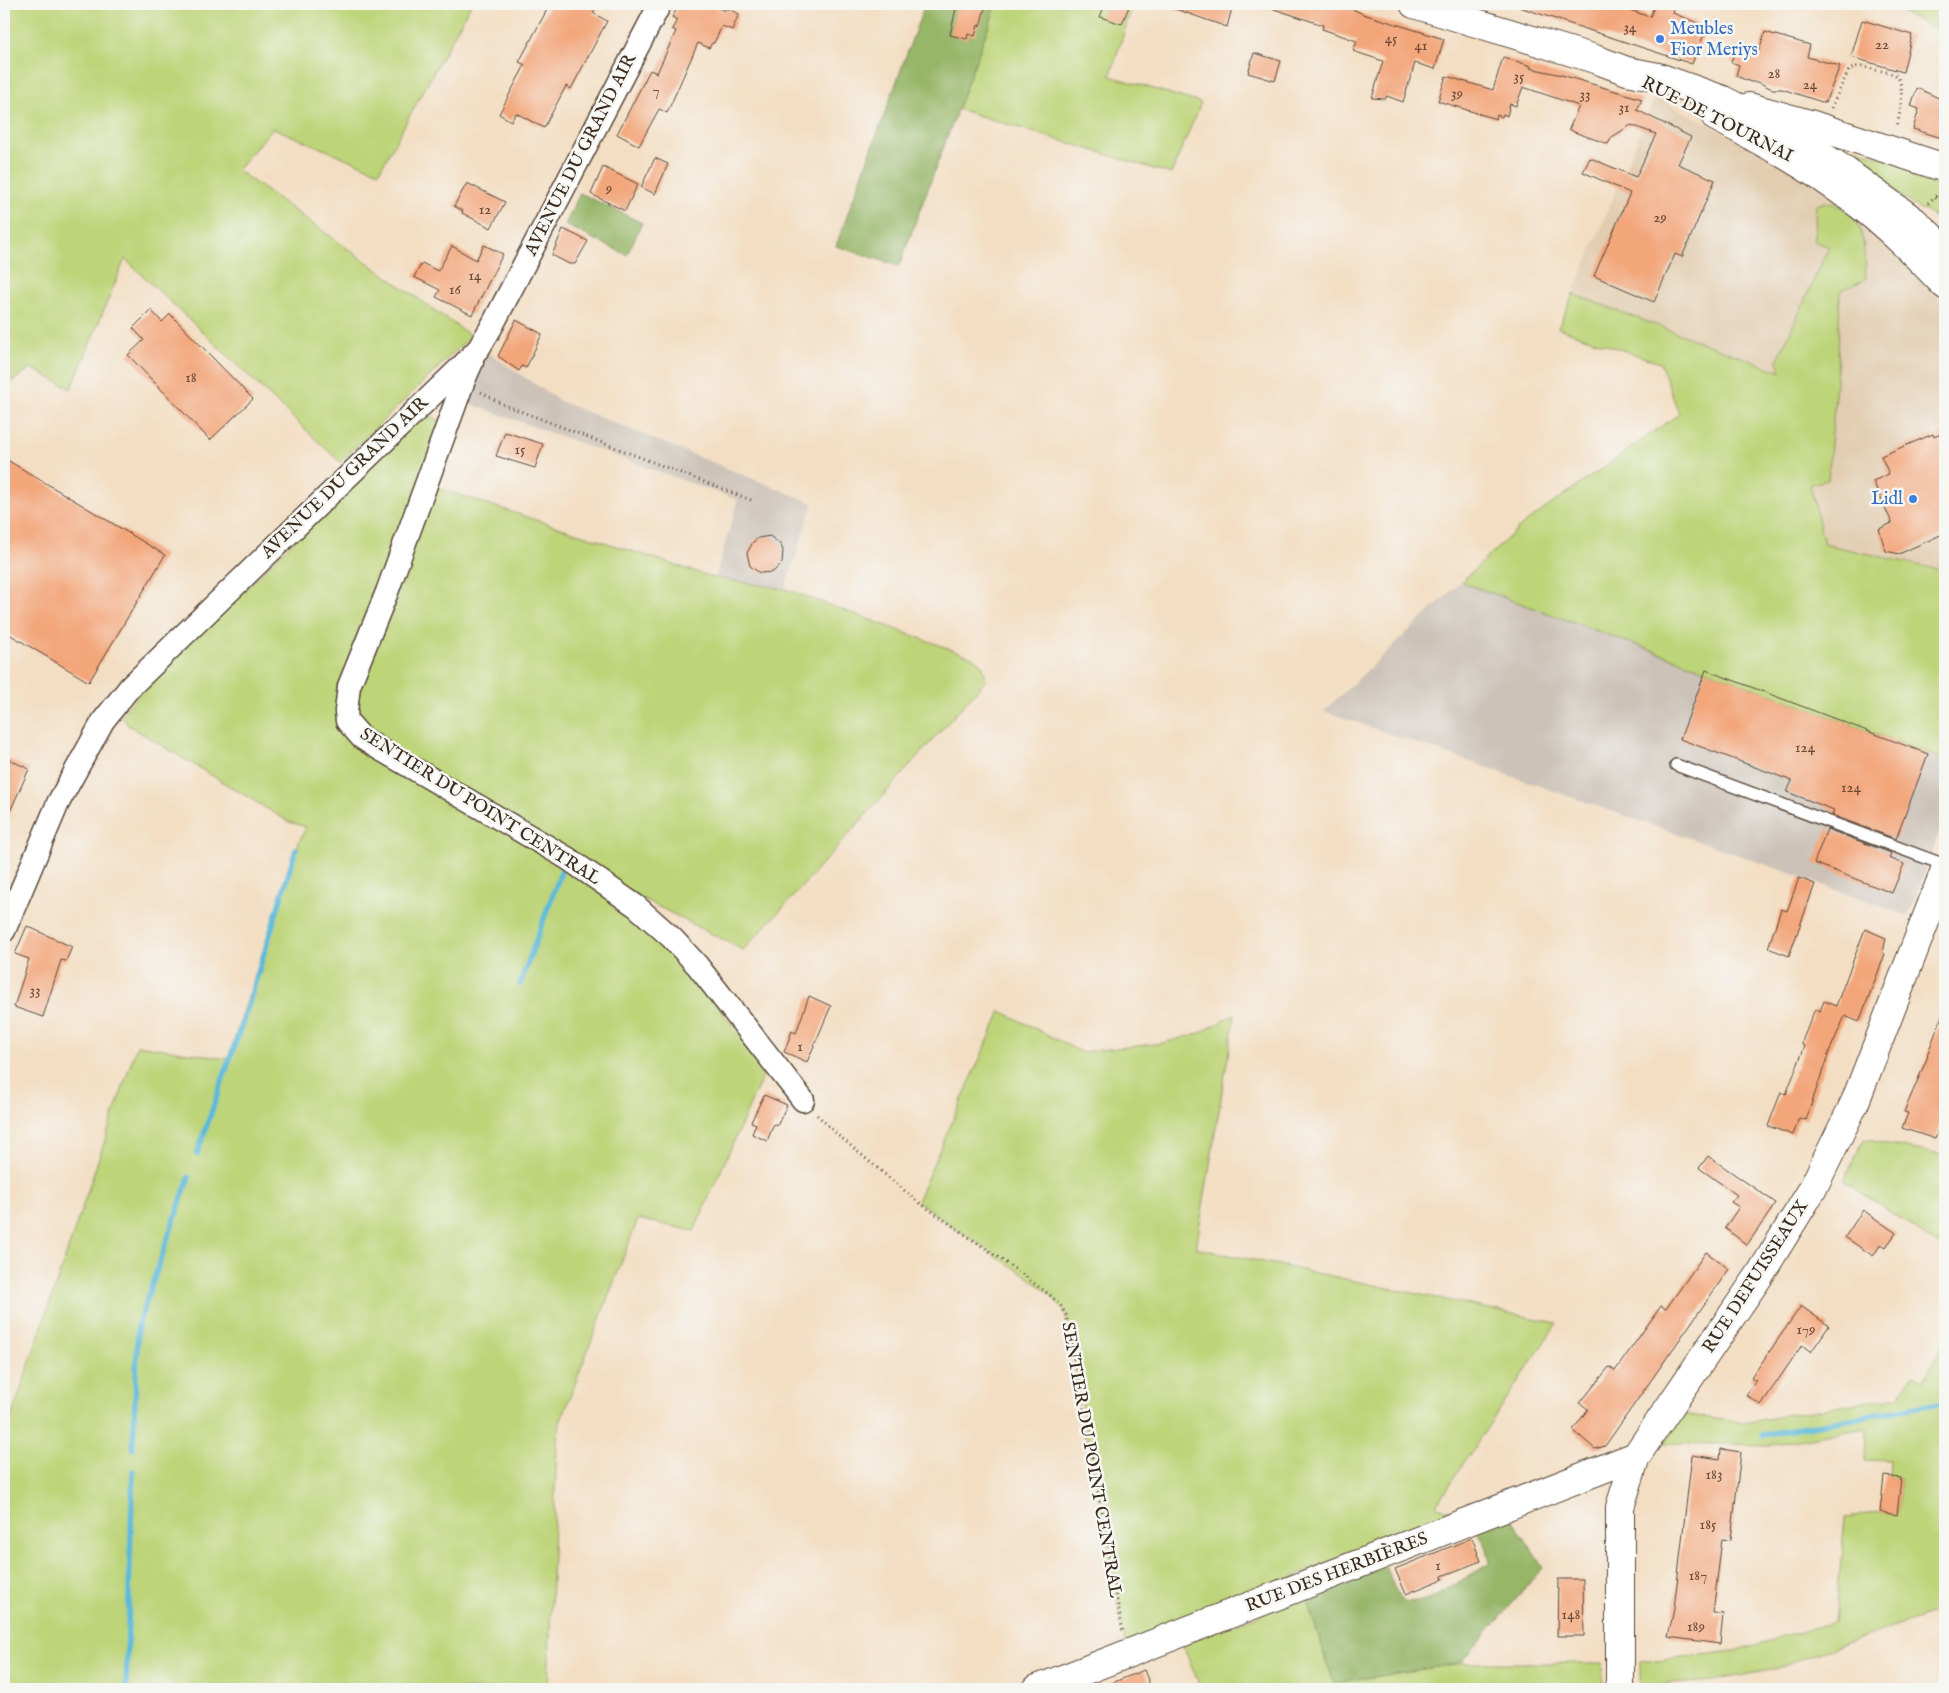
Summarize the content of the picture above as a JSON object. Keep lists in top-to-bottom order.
{
  "streets": {
    "street": [
      "RUE DE TOURNAI",
      "AVENUE DU GRAND AIR",
      "SENTIER DU POINT CENTRAL",
      "RUE DEFUISSEAUX",
      "RUE DES HERBIÈRES"
    ]
  },
  "crossings": [
    ["AVENUE DU GRAND AIR", "SENTIER DU POINT CENTRAL"],
    ["SENTIER DU POINT CENTRAL", "RUE DES HERBIÈRES"],
    ["RUE DEFUISSEAUX", "RUE DES HERBIÈRES"]
  ],
  "places": ["Meubles Fior Meriys", "Lidl"],
  "house_numbers": [
    "34",
    "45",
    "22",
    "41",
    "28",
    "35",
    "24",
    "7",
    "39",
    "33",
    "31",
    "9",
    "12",
    "29",
    "14",
    "16",
    "18",
    "15",
    "124",
    "124",
    "33",
    "1",
    "179",
    "183",
    "185",
    "1",
    "187",
    "148",
    "189"
  ]
}
